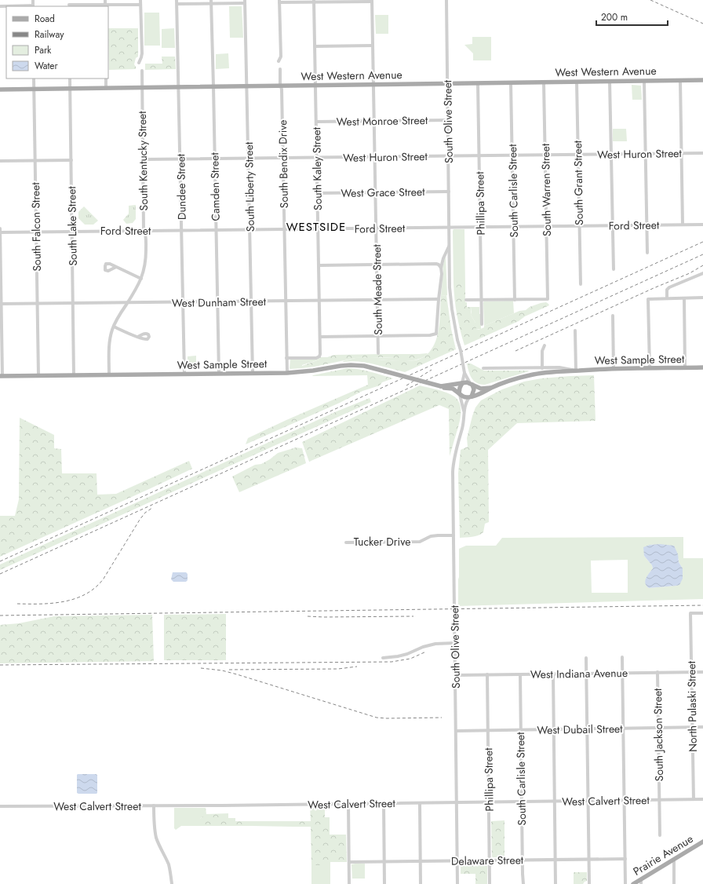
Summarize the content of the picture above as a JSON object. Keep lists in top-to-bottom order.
{
  "streets": {
    "main road": ["West Western Avenue", "West Sample Street", "Prairie Avenue"],
    "street": [
      "West Monroe Street",
      "South Olive Street",
      "West Huron Street",
      "South Kentucky Street",
      "South Bendix Drive",
      "South Kaley Street",
      "South Grant Street",
      "Dundee Street",
      "Camden Street",
      "South Liberty Street",
      "South Warren Street",
      "South Carlisle Street",
      "West Grace Street",
      "Phillipa Street",
      "Ford Street",
      "South Lake Street",
      "South Falcon Street",
      "South Meade Street",
      "West Dunham Street",
      "Tucker Drive",
      "West Indiana Avenue",
      "North Pulaski Street",
      "West Dubail Street",
      "South Jackson Street",
      "West Calvert Street",
      "Delaware Street"
    ]
  },
  "crossings": [
    ["West Western Avenue", "South Olive Street"],
    ["West Western Avenue", "South Kentucky Street"],
    ["West Western Avenue", "South Bendix Drive"],
    ["West Western Avenue", "South Kaley Street"],
    ["West Western Avenue", "South Grant Street"],
    ["West Western Avenue", "Dundee Street"],
    ["West Western Avenue", "Camden Street"],
    ["West Western Avenue", "South Liberty Street"],
    ["West Western Avenue", "South Warren Street"],
    ["West Western Avenue", "South Carlisle Street"],
    ["West Western Avenue", "Phillipa Street"],
    ["West Western Avenue", "South Lake Street"],
    ["West Western Avenue", "South Falcon Street"],
    ["West Western Avenue", "South Meade Street"],
    ["West Monroe Street", "South Olive Street"],
    ["West Monroe Street", "South Kaley Street"],
    ["West Monroe Street", "South Meade Street"],
    ["South Olive Street", "West Huron Street"],
    ["South Olive Street", "West Grace Street"],
    ["South Olive Street", "Ford Street"],
    ["South Olive Street", "South Meade Street"],
    ["South Olive Street", "West Dunham Street"],
    ["South Olive Street", "West Sample Street"],
    ["South Olive Street", "Tucker Drive"],
    ["South Olive Street", "West Indiana Avenue"],
    ["South Olive Street", "West Dubail Street"],
    ["South Olive Street", "West Calvert Street"],
    ["South Olive Street", "Delaware Street"],
    ["West Huron Street", "South Kentucky Street"],
    ["West Huron Street", "South Bendix Drive"],
    ["West Huron Street", "South Kaley Street"],
    ["West Huron Street", "South Grant Street"],
    ["West Huron Street", "Dundee Street"],
    ["West Huron Street", "Camden Street"],
    ["West Huron Street", "South Liberty Street"],
    ["West Huron Street", "South Warren Street"],
    ["West Huron Street", "South Carlisle Street"],
    ["West Huron Street", "Phillipa Street"],
    ["West Huron Street", "South Meade Street"],
    ["South Kentucky Street", "Ford Street"],
    ["South Kentucky Street", "West Dunham Street"],
    ["South Kentucky Street", "West Sample Street"],
    ["South Bendix Drive", "South Kaley Street"],
    ["South Bendix Drive", "Ford Street"],
    ["South Bendix Drive", "West Dunham Street"],
    ["South Bendix Drive", "West Sample Street"],
    ["South Kaley Street", "West Grace Street"],
    ["South Kaley Street", "Ford Street"],
    ["South Kaley Street", "West Dunham Street"],
    ["South Grant Street", "Ford Street"],
    ["Dundee Street", "Ford Street"],
    ["Dundee Street", "West Dunham Street"],
    ["Dundee Street", "West Sample Street"],
    ["Camden Street", "Ford Street"],
    ["Camden Street", "West Dunham Street"],
    ["Camden Street", "West Sample Street"],
    ["South Liberty Street", "Ford Street"],
    ["South Liberty Street", "West Dunham Street"],
    ["South Liberty Street", "West Sample Street"],
    ["South Warren Street", "South Carlisle Street"],
    ["South Warren Street", "Ford Street"],
    ["South Carlisle Street", "Ford Street"],
    ["South Carlisle Street", "West Indiana Avenue"],
    ["South Carlisle Street", "West Dubail Street"],
    ["South Carlisle Street", "West Calvert Street"],
    ["South Carlisle Street", "Delaware Street"],
    ["West Grace Street", "South Meade Street"],
    ["Phillipa Street", "Ford Street"],
    ["Phillipa Street", "West Indiana Avenue"],
    ["Phillipa Street", "West Dubail Street"],
    ["Phillipa Street", "West Calvert Street"],
    ["Phillipa Street", "Delaware Street"],
    ["Ford Street", "South Lake Street"],
    ["Ford Street", "South Falcon Street"],
    ["Ford Street", "South Meade Street"],
    ["South Lake Street", "West Dunham Street"],
    ["South Lake Street", "West Sample Street"],
    ["South Falcon Street", "West Dunham Street"],
    ["South Falcon Street", "West Sample Street"],
    ["South Meade Street", "West Dunham Street"],
    ["West Indiana Avenue", "North Pulaski Street"],
    ["West Indiana Avenue", "South Jackson Street"],
    ["North Pulaski Street", "West Dubail Street"],
    ["North Pulaski Street", "West Calvert Street"],
    ["West Dubail Street", "South Jackson Street"],
    ["South Jackson Street", "West Calvert Street"]
  ],
  "districts": ["WESTSIDE"],
  "legend": [
    "Road",
    "Railway",
    "Park",
    "Water"
  ],
  "scale_bar": "200 m"
}
